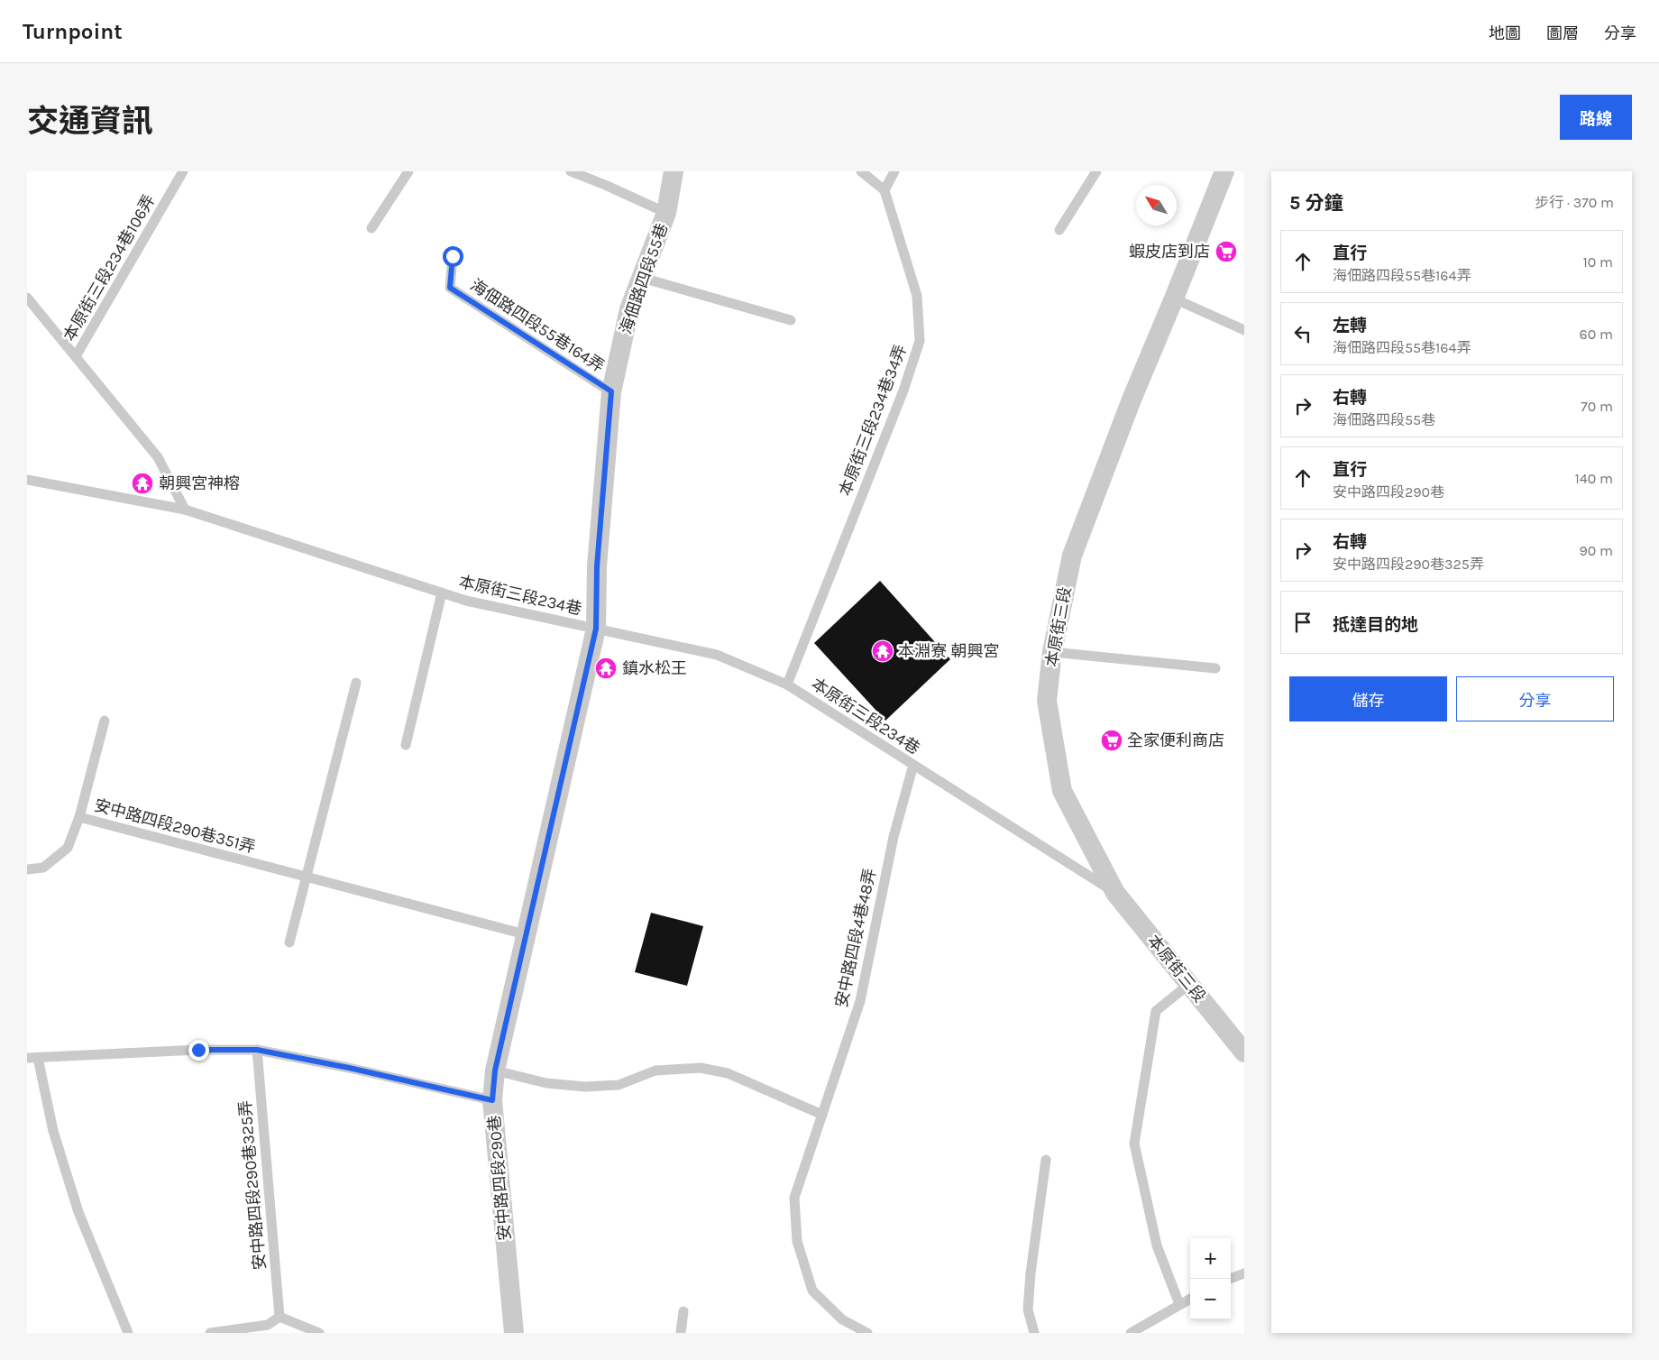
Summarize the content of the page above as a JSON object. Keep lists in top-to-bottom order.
{
  "streets": {
    "street": ["海佃路四段55巷", "本原街三段", "安中路四段290巷"],
    "lane": [
      "本原街三段234巷106弄",
      "海佃路四段55巷164弄",
      "本原街三段234巷34弄",
      "本原街三段234巷",
      "安中路四段290巷351弄",
      "安中路四段4巷48弄",
      "安中路四段290巷325弄"
    ]
  },
  "crossings": [
    ["本原街三段234巷106弄", "本原街三段234巷"],
    ["海佃路四段55巷", "海佃路四段55巷164弄"],
    ["海佃路四段55巷", "本原街三段234巷"],
    ["海佃路四段55巷", "安中路四段290巷"],
    ["本原街三段234巷34弄", "本原街三段234巷"],
    ["本原街三段234巷", "本原街三段"],
    ["本原街三段234巷", "安中路四段4巷48弄"],
    ["本原街三段234巷", "安中路四段290巷"],
    ["安中路四段290巷351弄", "安中路四段290巷"]
  ],
  "places": {
    "supermarket": ["蝦皮店到店", "全家便利商店"],
    "temple": ["朝興宮神榕", "本淵寮 朝興宮", "鎮水松王"]
  },
  "north": "top left",
  "page": {
    "header": "Turnpoint",
    "nav": ["地圖", "圖層", "分享"],
    "title": "交通資訊",
    "buttons": [
      "路線",
      ["儲存", "分享"]
    ],
    "heading": ["5 分鐘", "步行 · 370 m"],
    "list": [
      ["直行", "海佃路四段55巷164弄", "10 m"],
      ["左轉", "海佃路四段55巷164弄", "60 m"],
      ["右轉", "海佃路四段55巷", "70 m"],
      ["直行", "安中路四段290巷", "140 m"],
      ["右轉", "安中路四段290巷325弄", "90 m"],
      "抵達目的地"
    ],
    "map_buttons": ["+", "−"]
  }
}
